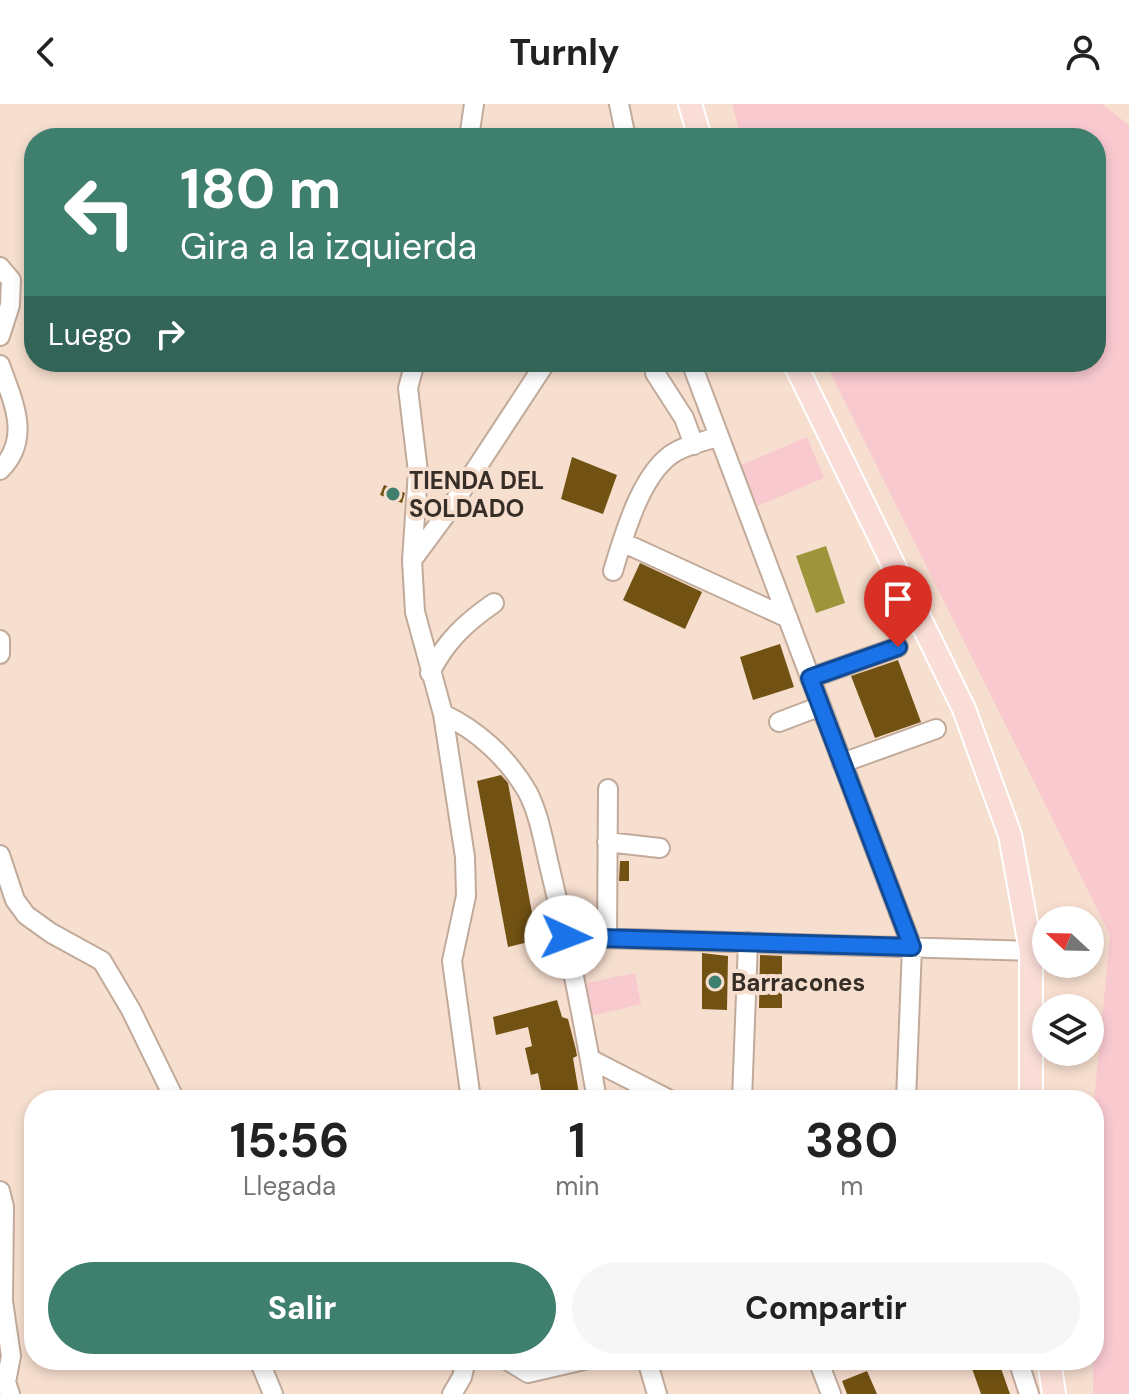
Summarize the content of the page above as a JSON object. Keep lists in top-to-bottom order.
{
  "places": ["TIENDA DEL SOLDADO", "Barracones"],
  "north": "left",
  "page": {
    "header": "Turnly",
    "turn": ["180 m", "Gira a la izquierda"],
    "then": "Luego",
    "eta": [
      "15:56",
      "Llegada",
      "1",
      "min",
      "380",
      "m"
    ],
    "buttons": ["Salir", "Compartir"]
  }
}
